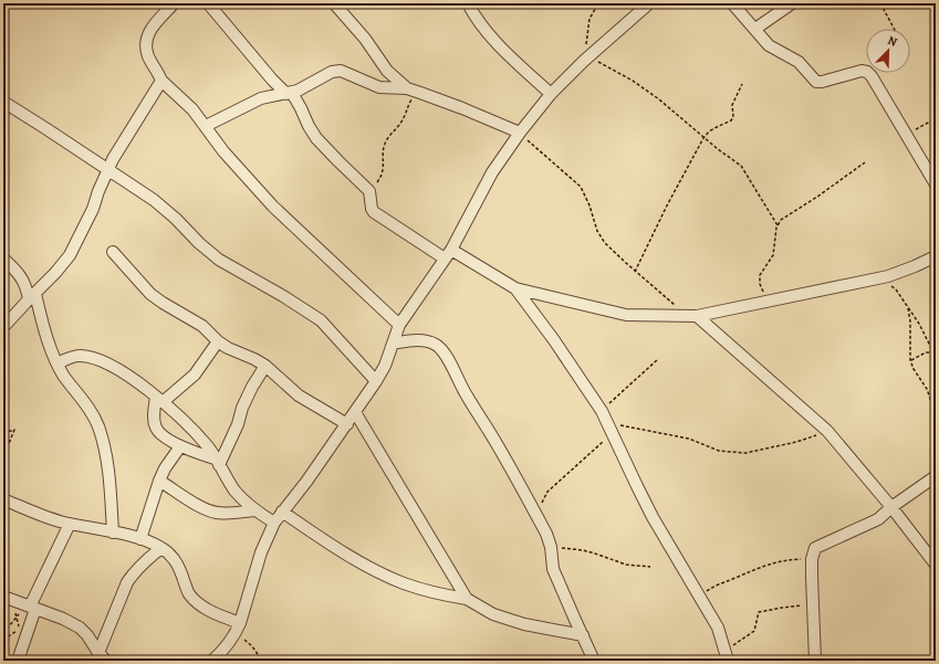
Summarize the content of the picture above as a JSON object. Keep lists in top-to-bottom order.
{
  "north": "top right"
}
